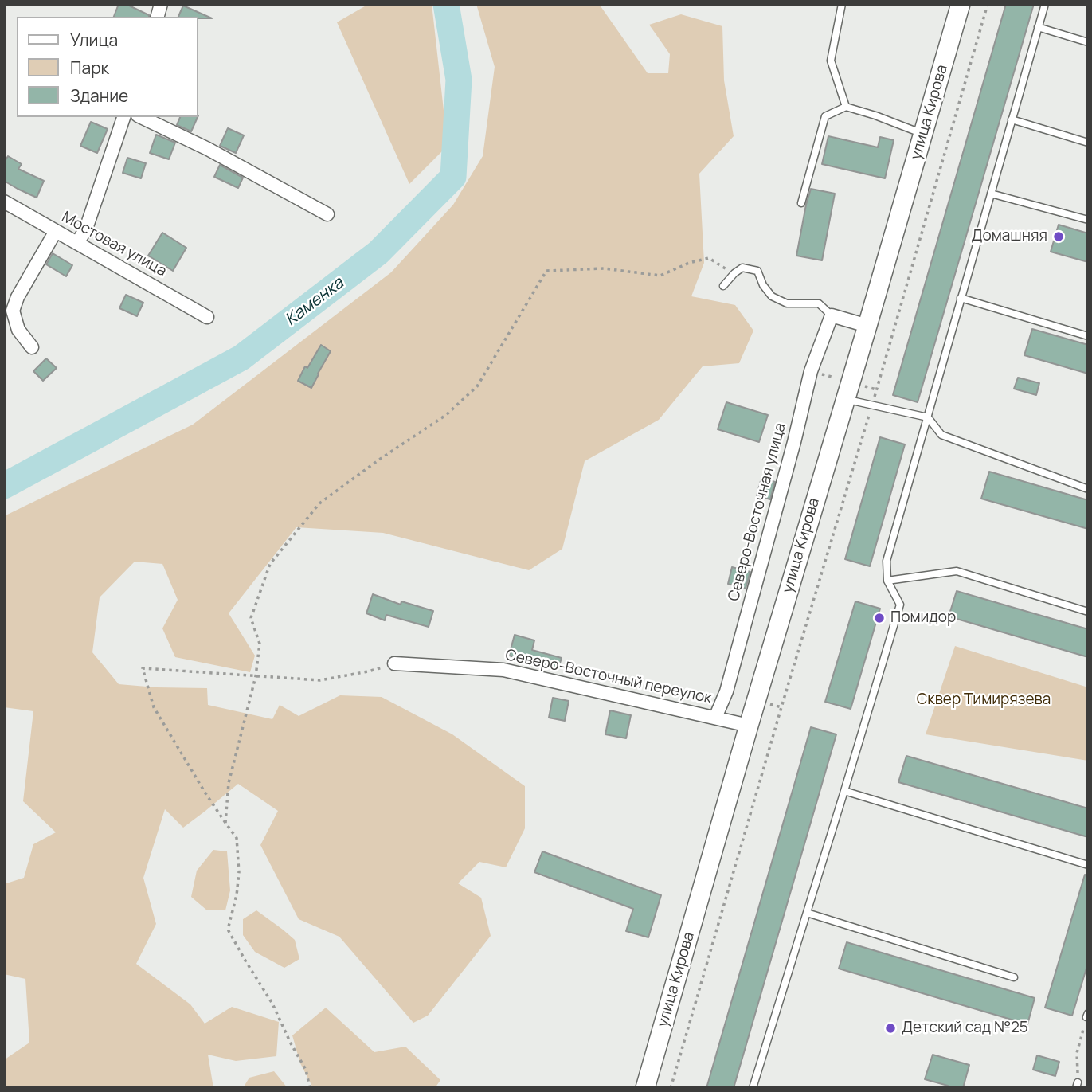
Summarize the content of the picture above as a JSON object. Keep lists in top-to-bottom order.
{
  "streets": {
    "street": [
      "улица Кирова",
      "Мостовая улица",
      "Северо-Восточная улица",
      "Северо-Восточный переулок"
    ]
  },
  "crossings": [
    ["улица Кирова", "Северо-Восточный переулок"],
    ["Северо-Восточная улица", "Северо-Восточный переулок"]
  ],
  "water": ["Каменка"],
  "parks": ["Сквер Тимирязева"],
  "places": ["Домашняя", "Помидор", "Детский сад №25"],
  "legend": ["Улица", "Парк", "Здание"]
}
